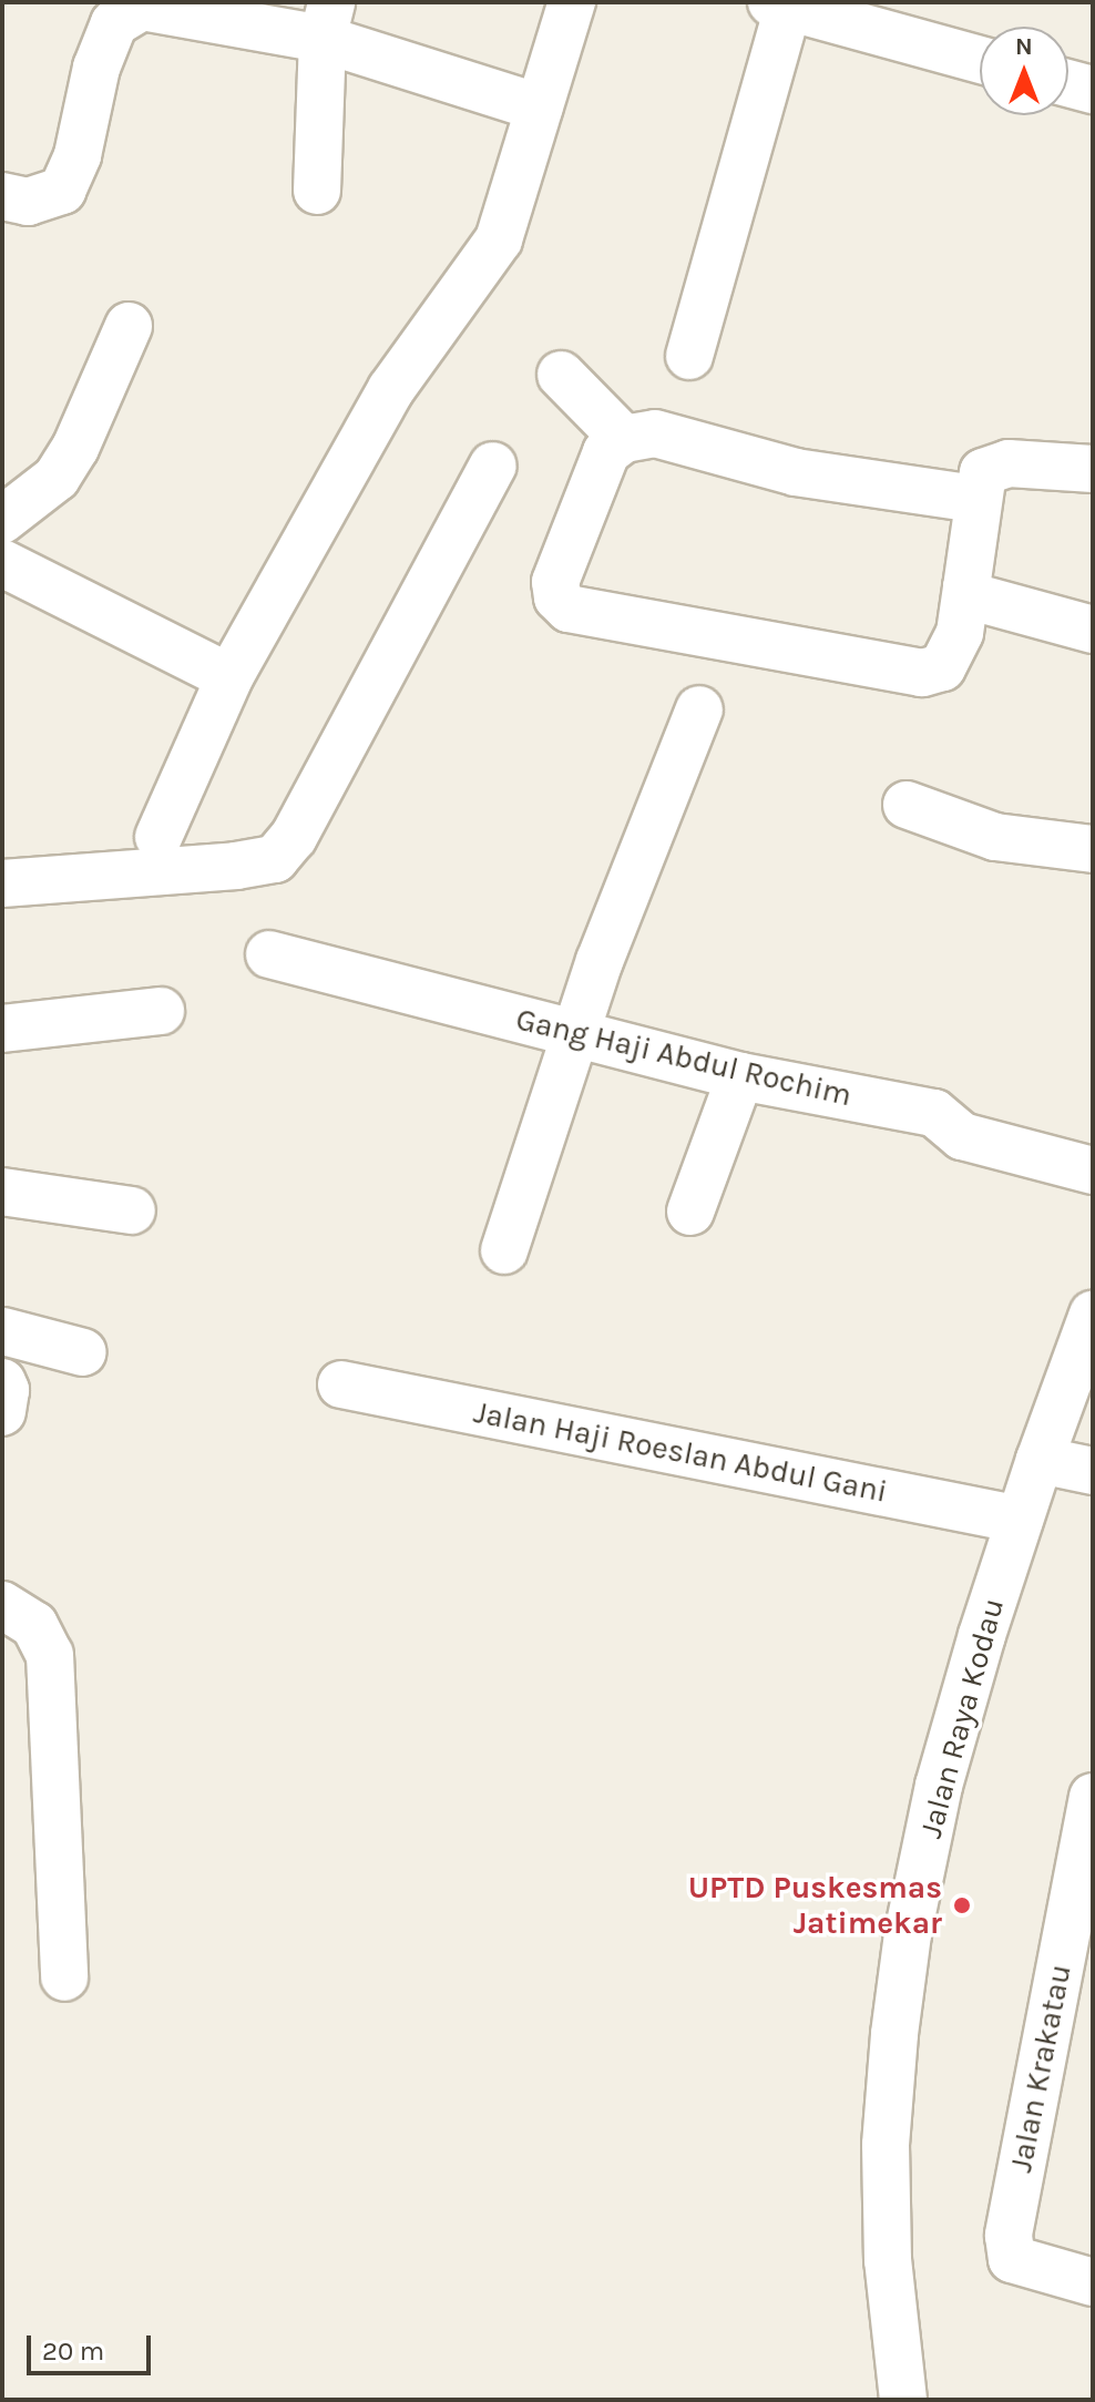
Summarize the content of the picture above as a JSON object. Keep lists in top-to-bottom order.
{
  "streets": {
    "street": [
      "Gang Haji Abdul Rochim",
      "Jalan Haji Roeslan Abdul Gani",
      "Jalan Raya Kodau",
      "Jalan Krakatau"
    ]
  },
  "crossings": [
    ["Jalan Haji Roeslan Abdul Gani", "Jalan Raya Kodau"]
  ],
  "places": ["UPTD Puskesmas Jatimekar"],
  "scale_bar": "20 m",
  "north": "top"
}
